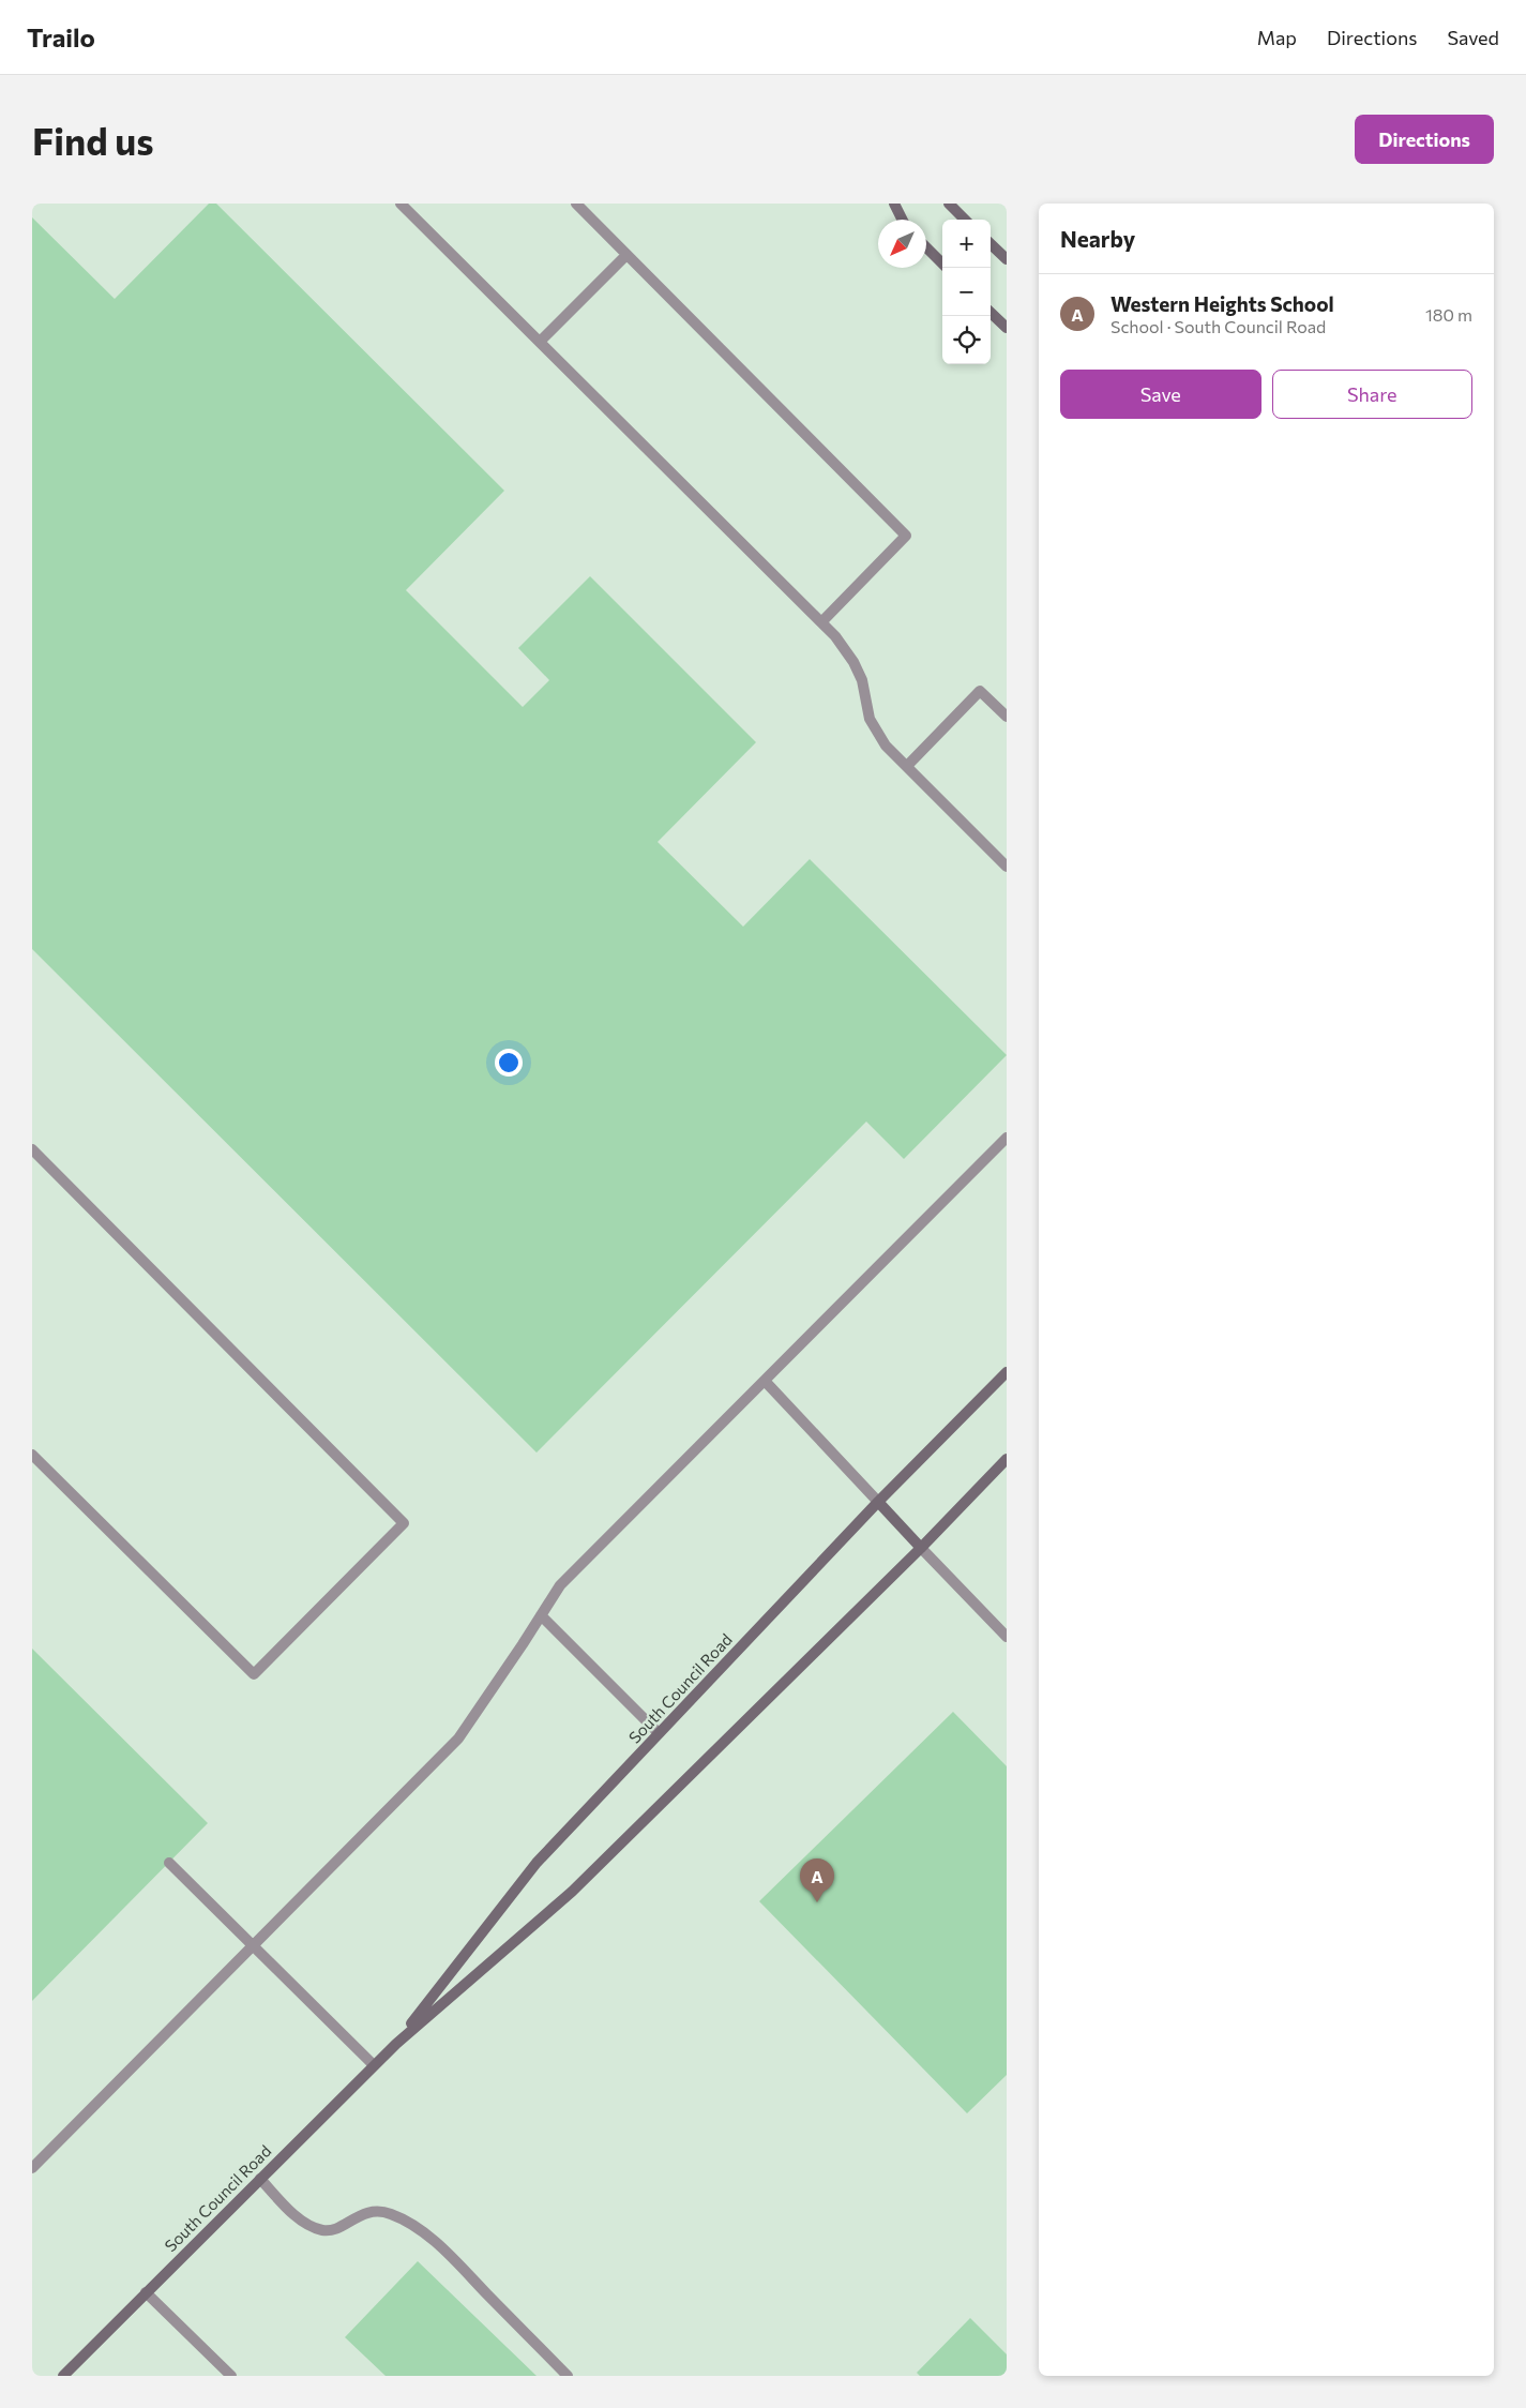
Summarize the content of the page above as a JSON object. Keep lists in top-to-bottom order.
{
  "streets": {
    "main road": ["South Council Road"]
  },
  "north": "bottom left",
  "page": {
    "header": "Trailo",
    "nav": ["Map", "Directions", "Saved"],
    "buttons": [
      "Directions",
      ["Save", "Share"]
    ],
    "title": "Find us",
    "heading": "Nearby",
    "map_buttons": ["+", "−"],
    "list": [
      {
        "mark": "A",
        "name": "Western Heights School",
        "note": "School · South Council Road",
        "value": "180 m"
      }
    ],
    "pins": "A"
  }
}
